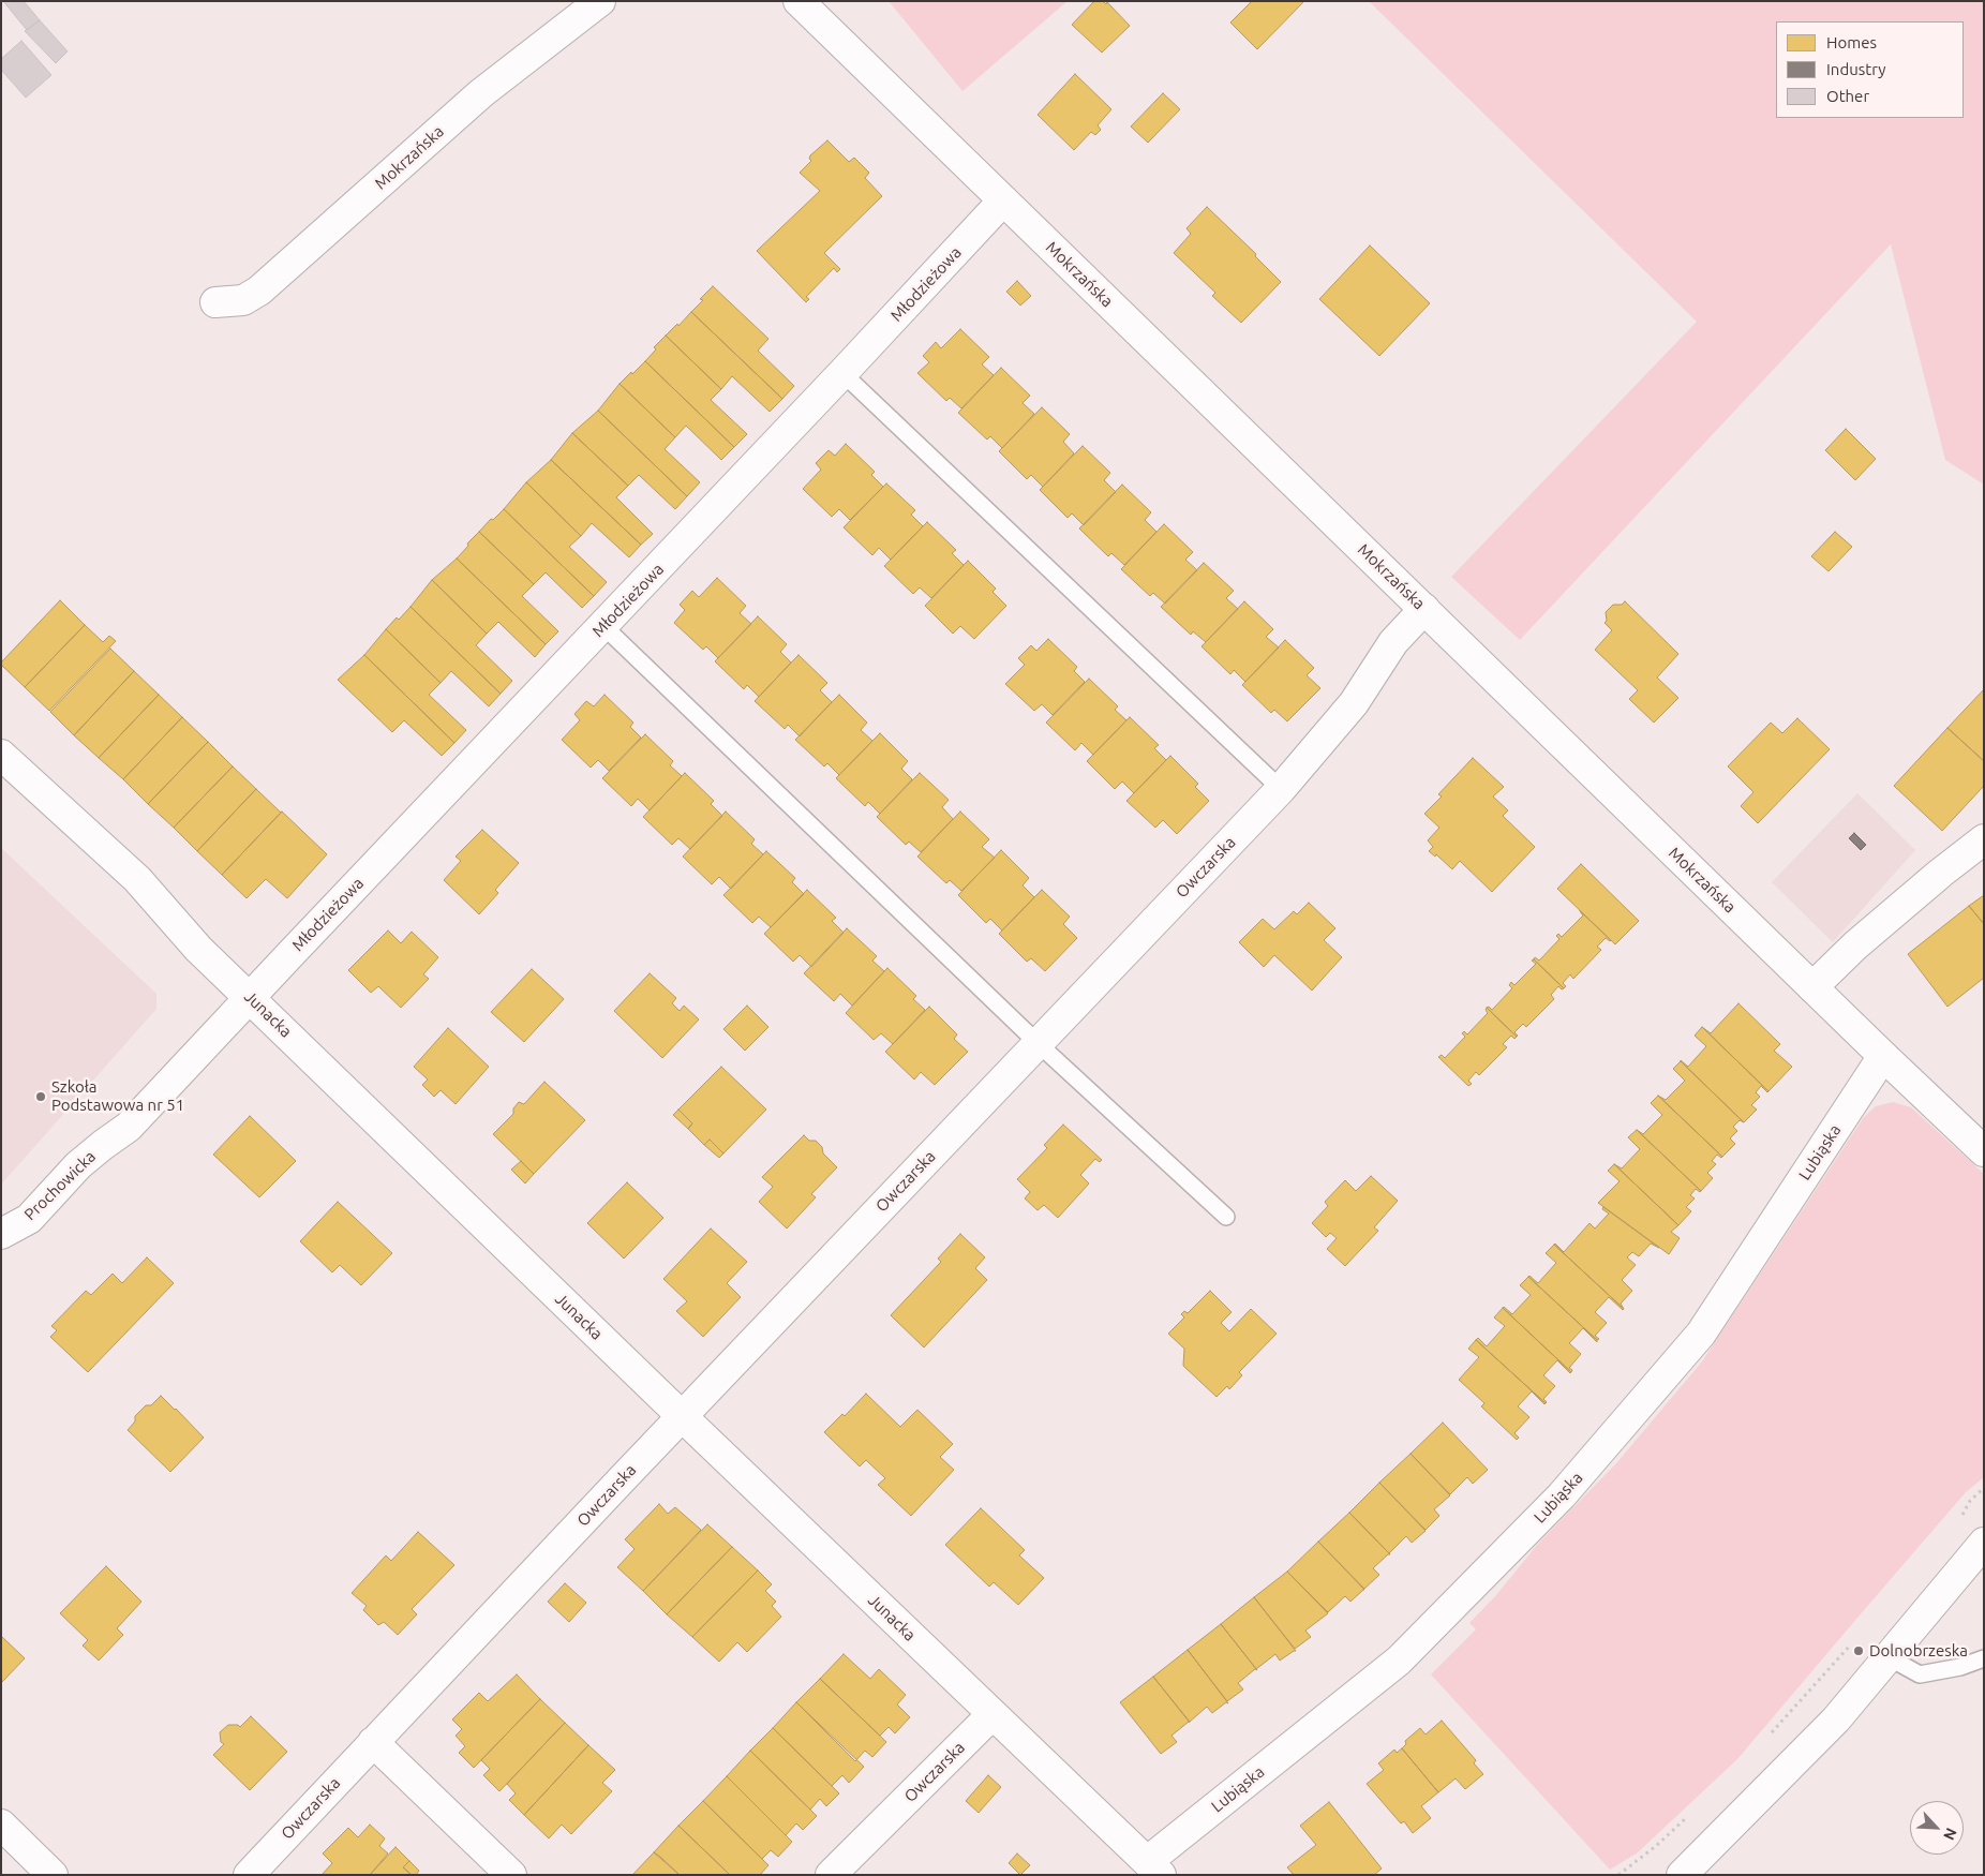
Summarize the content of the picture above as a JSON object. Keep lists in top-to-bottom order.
{
  "streets": {
    "street": [
      "Mokrzańska",
      "Młodzieżowa",
      "Owczarska",
      "Junacka",
      "Lubiąska",
      "Prochowicka"
    ]
  },
  "crossings": [
    ["Mokrzańska", "Młodzieżowa"],
    ["Mokrzańska", "Owczarska"],
    ["Mokrzańska", "Lubiąska"],
    ["Młodzieżowa", "Junacka"],
    ["Młodzieżowa", "Prochowicka"],
    ["Owczarska", "Junacka"],
    ["Junacka", "Lubiąska"],
    ["Junacka", "Prochowicka"]
  ],
  "places": ["Szkoła Podstawowa nr 51", "Dolnobrzeska"],
  "legend": ["Homes", "Industry", "Other"],
  "north": "bottom right"
}
